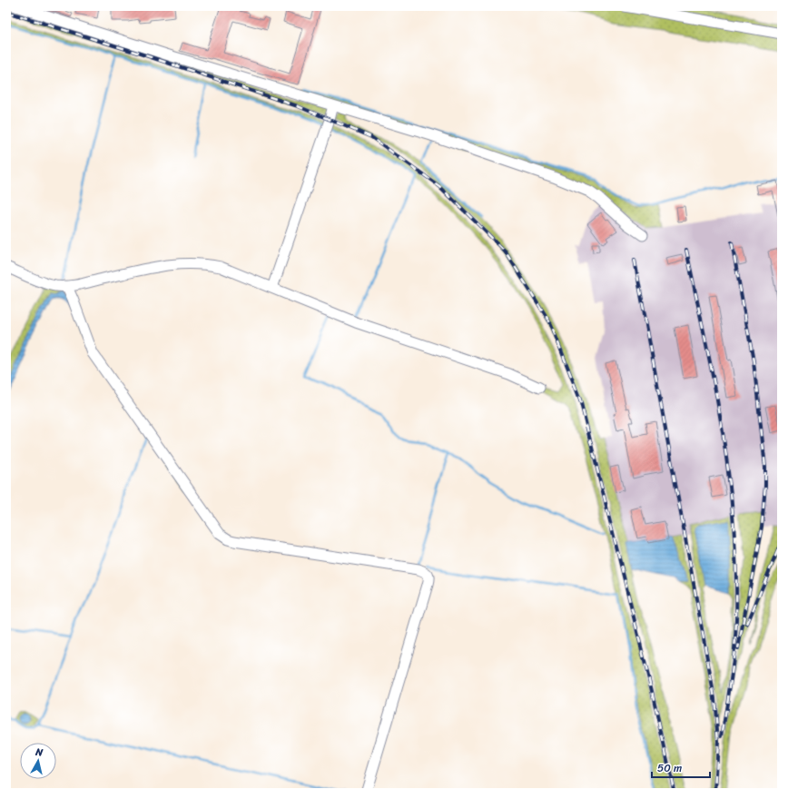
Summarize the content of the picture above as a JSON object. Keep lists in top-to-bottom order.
{
  "scale_bar": "50 m",
  "north": "top"
}
